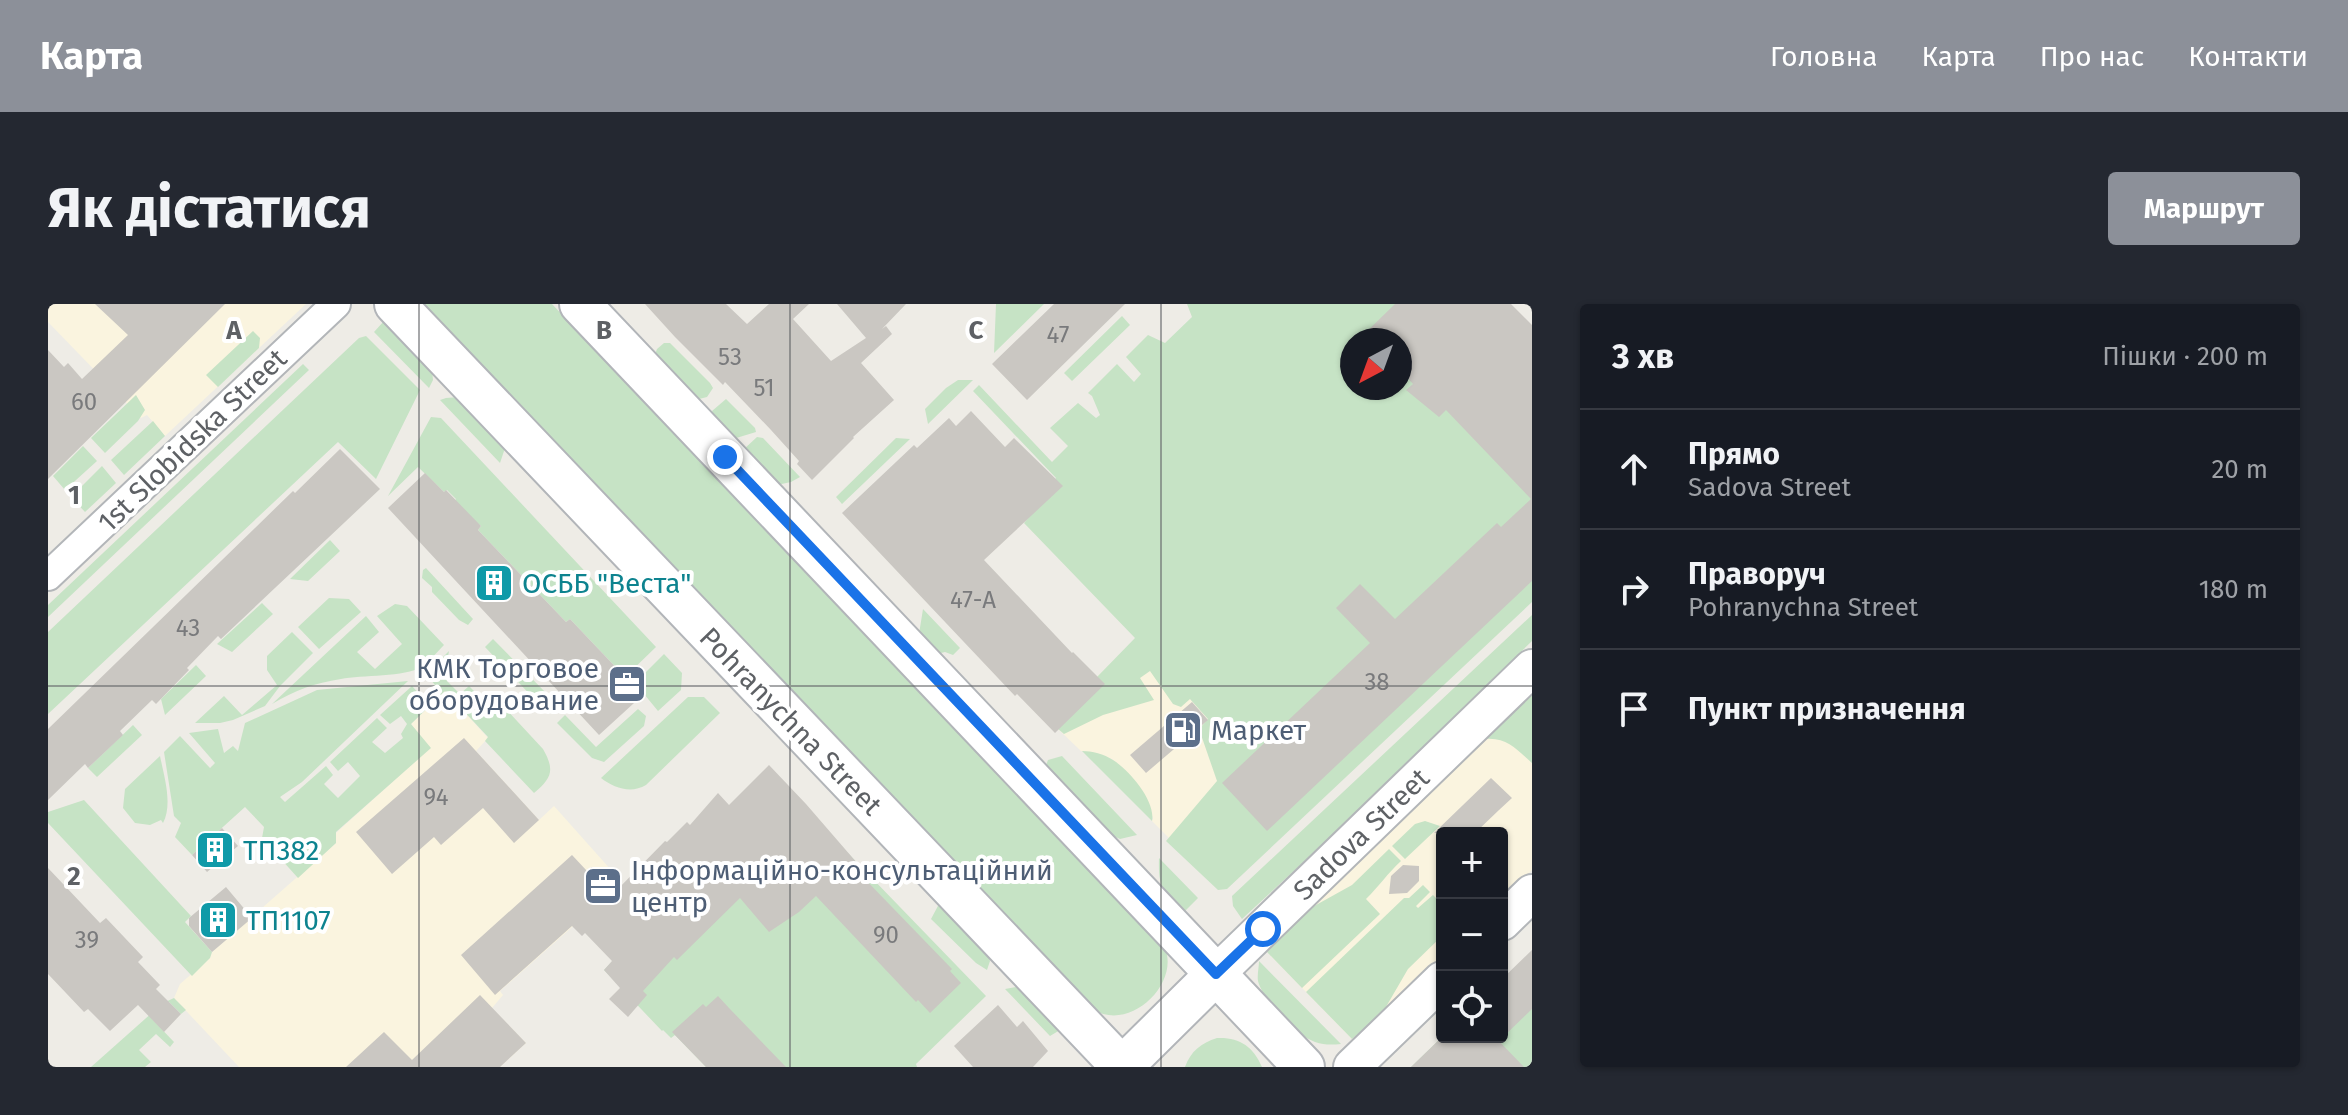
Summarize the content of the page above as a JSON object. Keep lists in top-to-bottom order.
{
  "streets": {
    "main road": ["Pohranychna Street", "Sadova Street"],
    "street": ["1st Slobidska Street"]
  },
  "crossings": [
    ["Pohranychna Street", "Sadova Street"]
  ],
  "places": {
    "building": ["ОСББ \"Веста\"", "ТП382", "ТП1107"],
    "office": ["КМК Торговое оборудование", "Інформаційно-консультаційний центр"],
    "fuel station": ["Маркет"]
  },
  "house_numbers": [
    "47",
    "53",
    "51",
    "60",
    "47-А",
    "43",
    "38",
    "94",
    "90",
    "39"
  ],
  "north": "bottom left",
  "page": {
    "header": "Карта",
    "nav": [
      "Головна",
      "Карта",
      "Про нас",
      "Контакти"
    ],
    "buttons": "Маршрут",
    "title": "Як дістатися",
    "heading": ["3 хв", "Пішки · 200 m"],
    "list": [
      ["Прямо", "Sadova Street", "20 m"],
      ["Праворуч", "Pohranychna Street", "180 m"],
      "Пункт призначення"
    ],
    "map_buttons": ["+", "−"]
  },
  "grid": {
    "columns": ["A", "B", "C"],
    "rows": ["1", "2"]
  }
}
